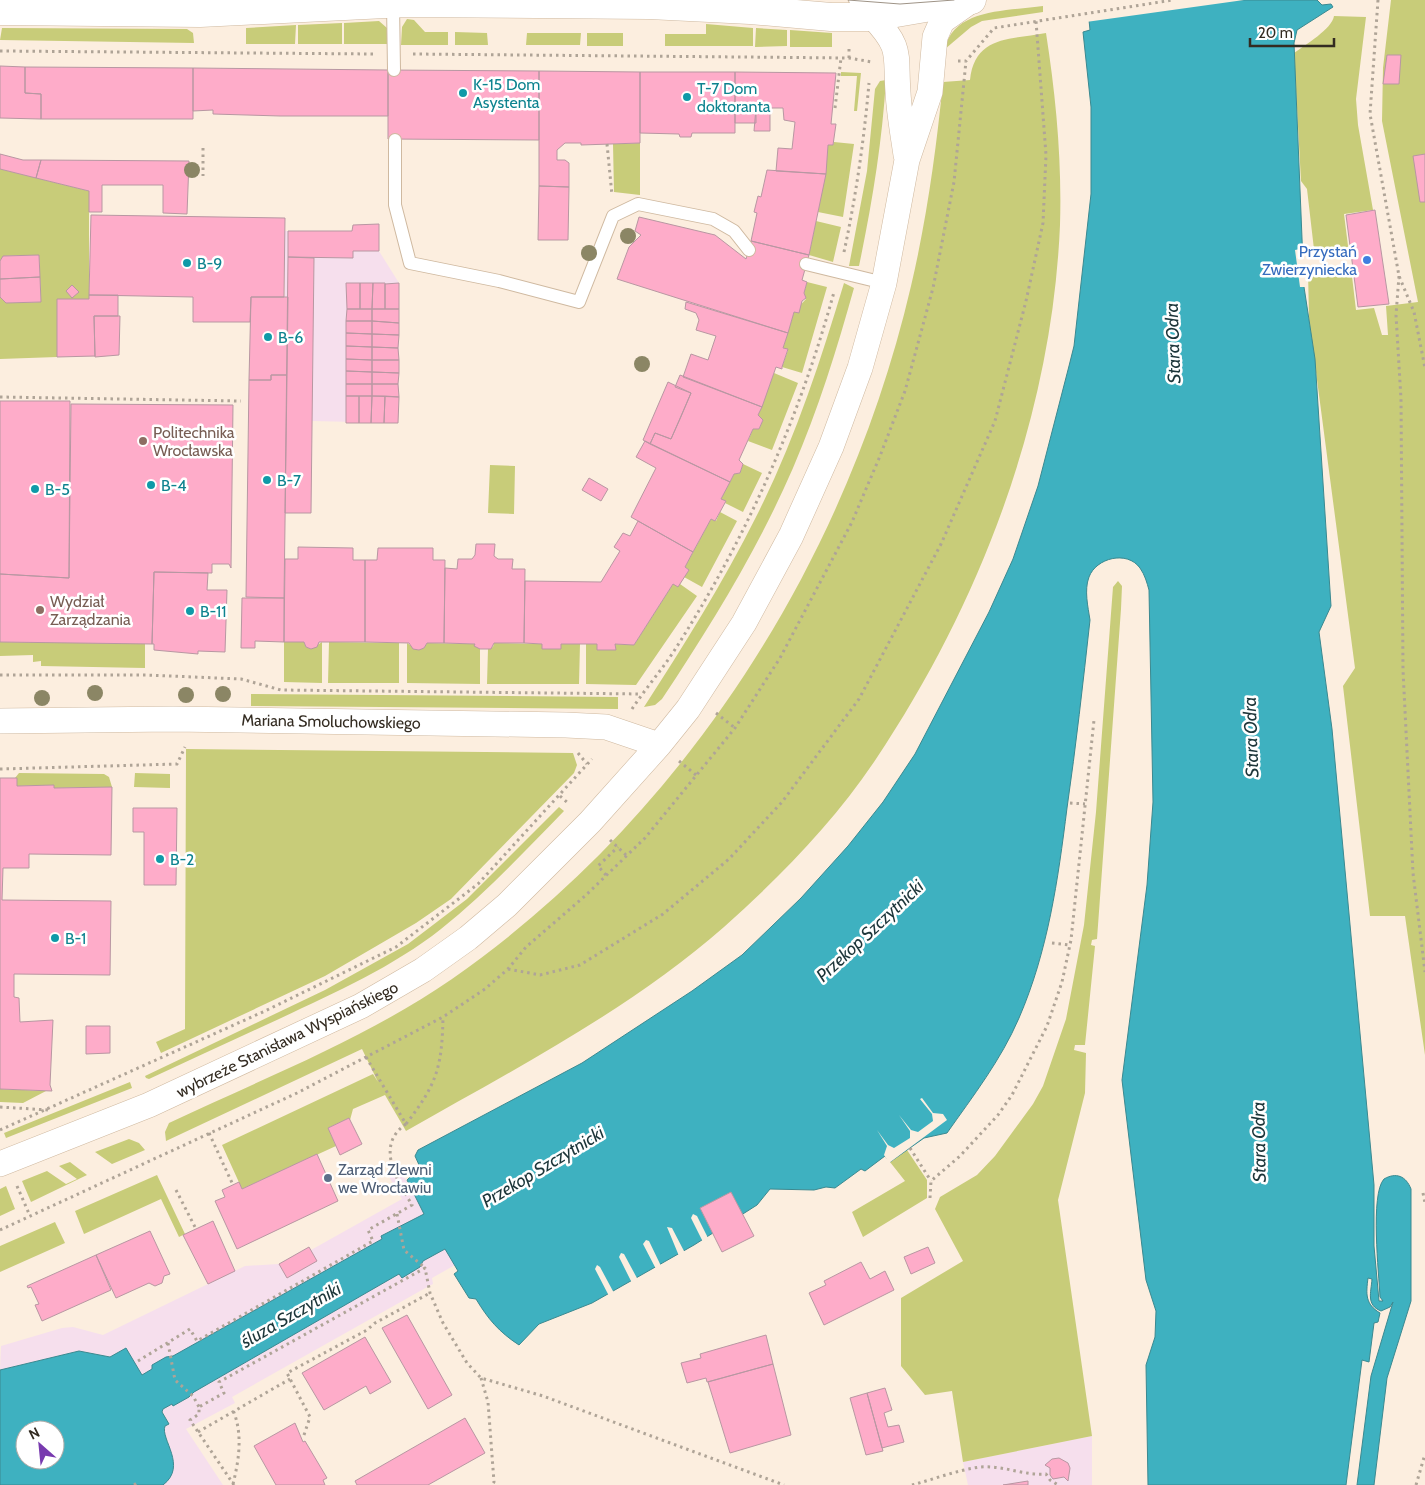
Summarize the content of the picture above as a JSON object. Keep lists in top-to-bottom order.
{
  "streets": {
    "street": ["Mariana Smoluchowskiego", "wybrzeże Stanisława Wyspiańskiego"]
  },
  "crossings": [
    ["Mariana Smoluchowskiego", "wybrzeże Stanisława Wyspiańskiego"]
  ],
  "water": ["Stara Odra", "Przekop Szczytnicki", "śluza Szczytniki"],
  "places": [
    "K-15 Dom Asystenta",
    "T-7 Dom doktoranta",
    "Przystań Zwierzyniecka",
    "B-9",
    "B-6",
    "Politechnika Wrocławska",
    "B-7",
    "B-4",
    "B-5",
    "Wydział Zarządzania",
    "B-11",
    "B-2",
    "B-1",
    "Zarząd Zlewni we Wrocławiu"
  ],
  "scale_bar": "20 m",
  "north": "top left"
}
